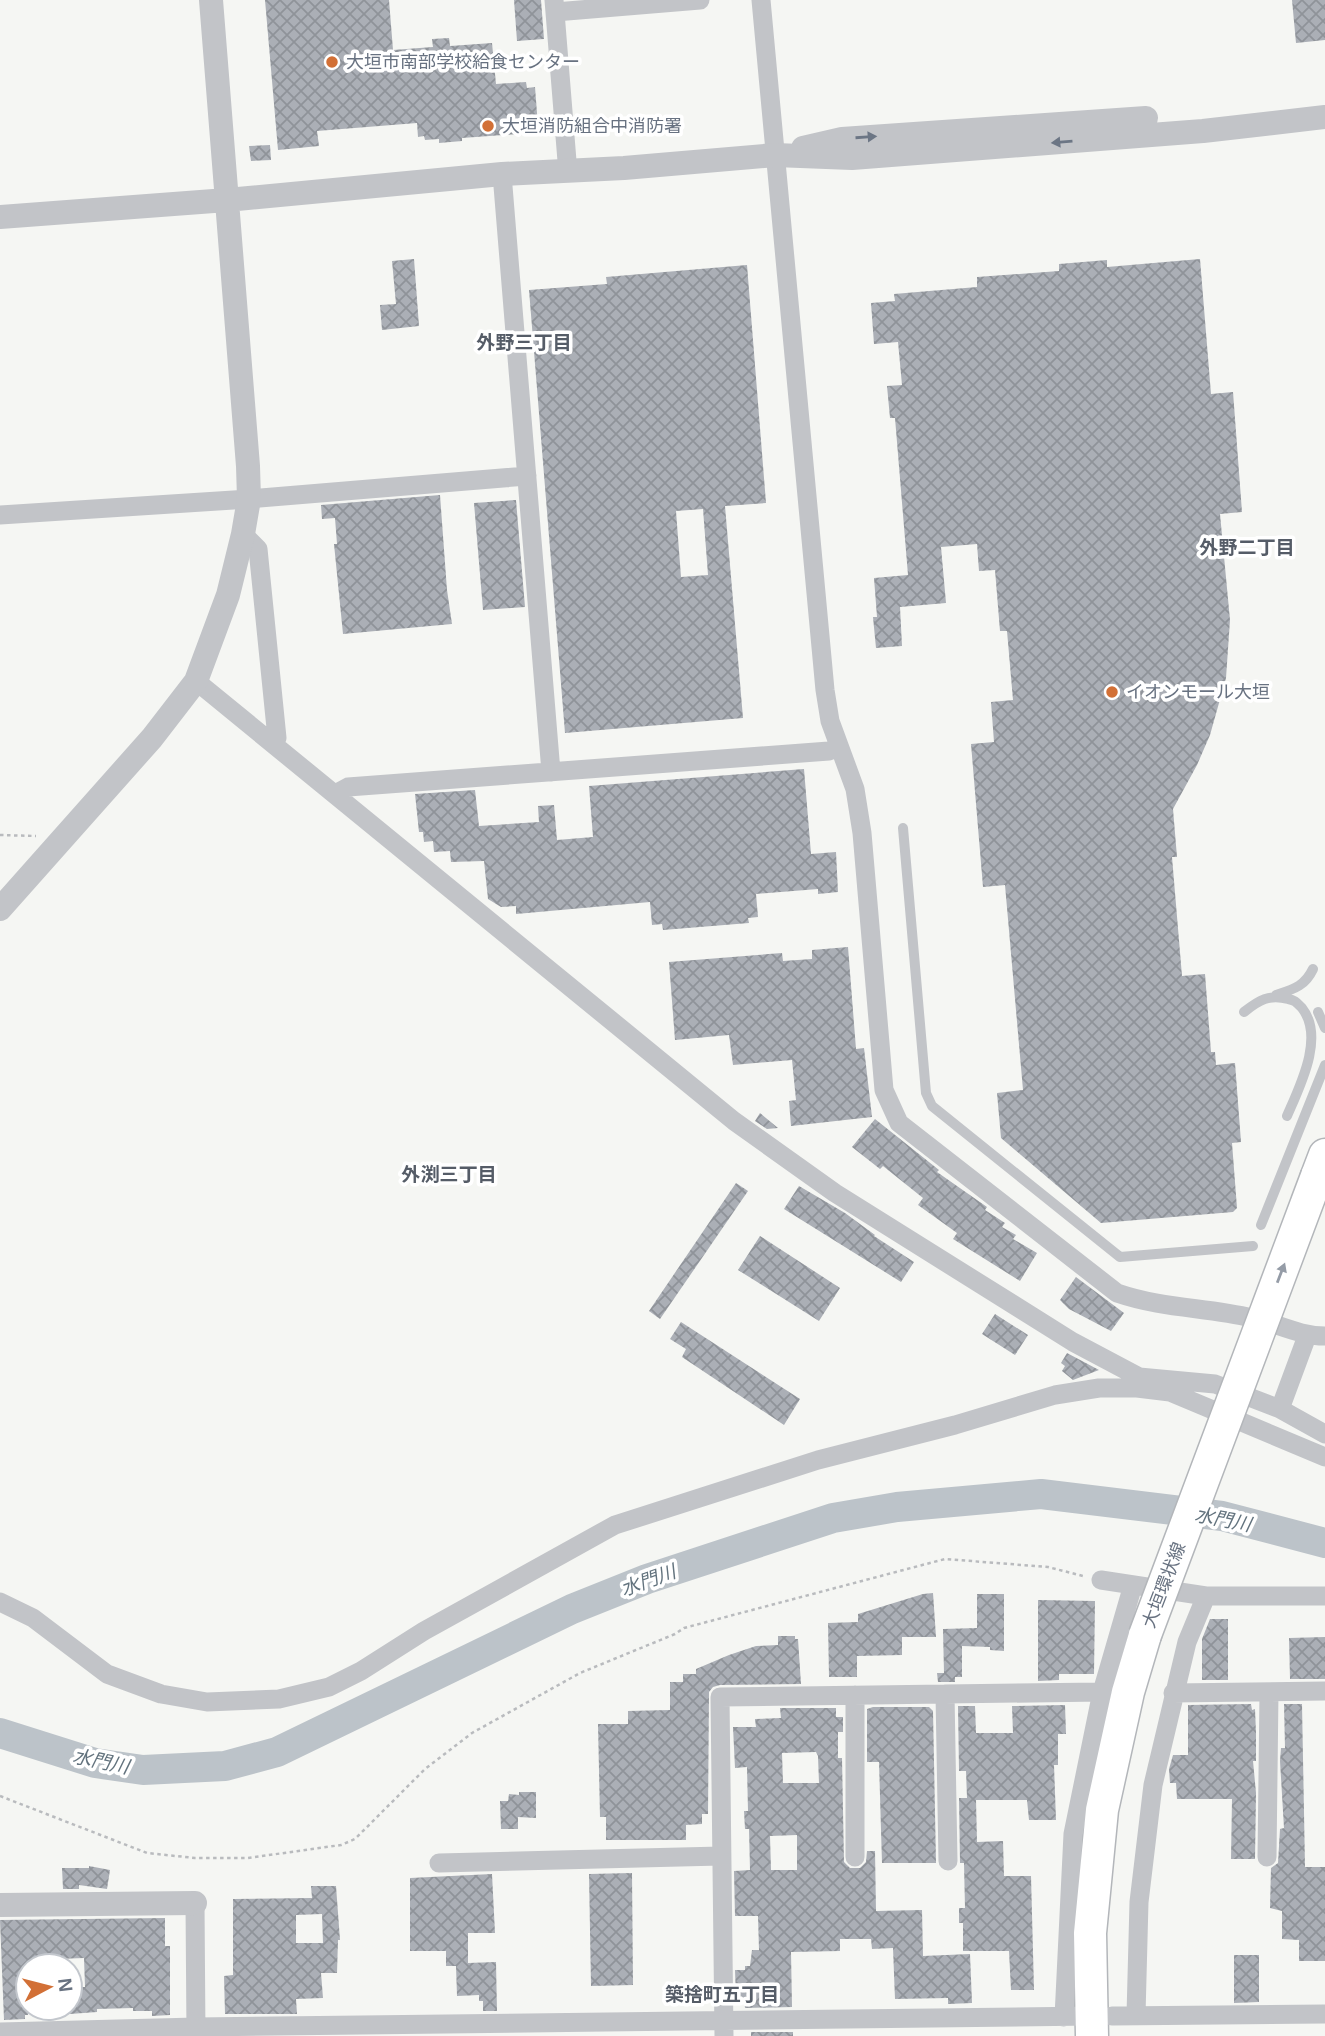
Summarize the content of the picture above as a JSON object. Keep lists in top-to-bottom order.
{
  "streets": {
    "main road": ["大垣環状線"]
  },
  "districts": [
    "外野三丁目",
    "外野二丁目",
    "外渕三丁目",
    "築捨町五丁目"
  ],
  "water": ["水門川"],
  "places": ["大垣市南部学校給食センター", "大垣消防組合中消防署", "イオンモール大垣"],
  "north": "right"
}
